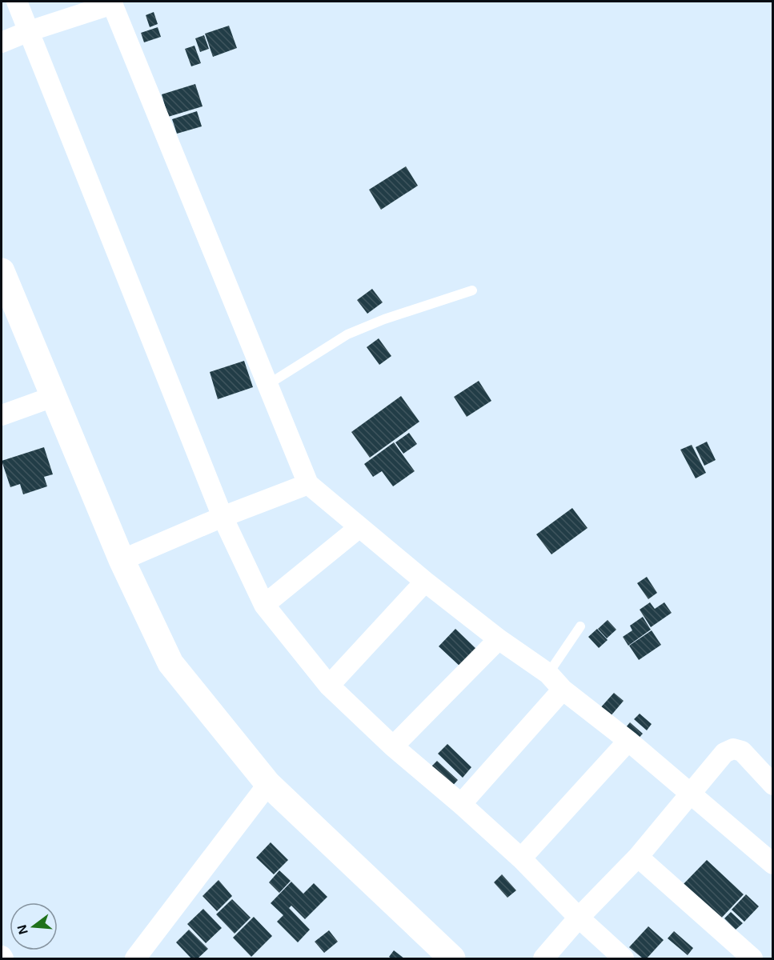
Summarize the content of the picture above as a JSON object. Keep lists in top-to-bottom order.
{
  "north": "left"
}
